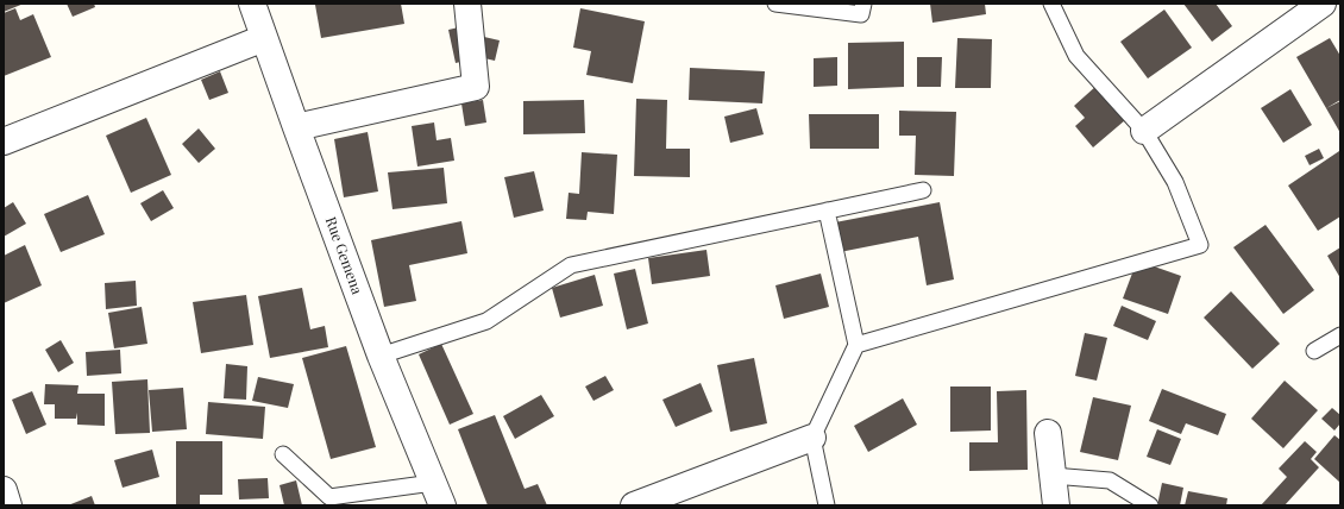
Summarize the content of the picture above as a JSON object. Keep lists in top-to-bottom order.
{
  "streets": {
    "street": ["Rue Gemena"]
  }
}
